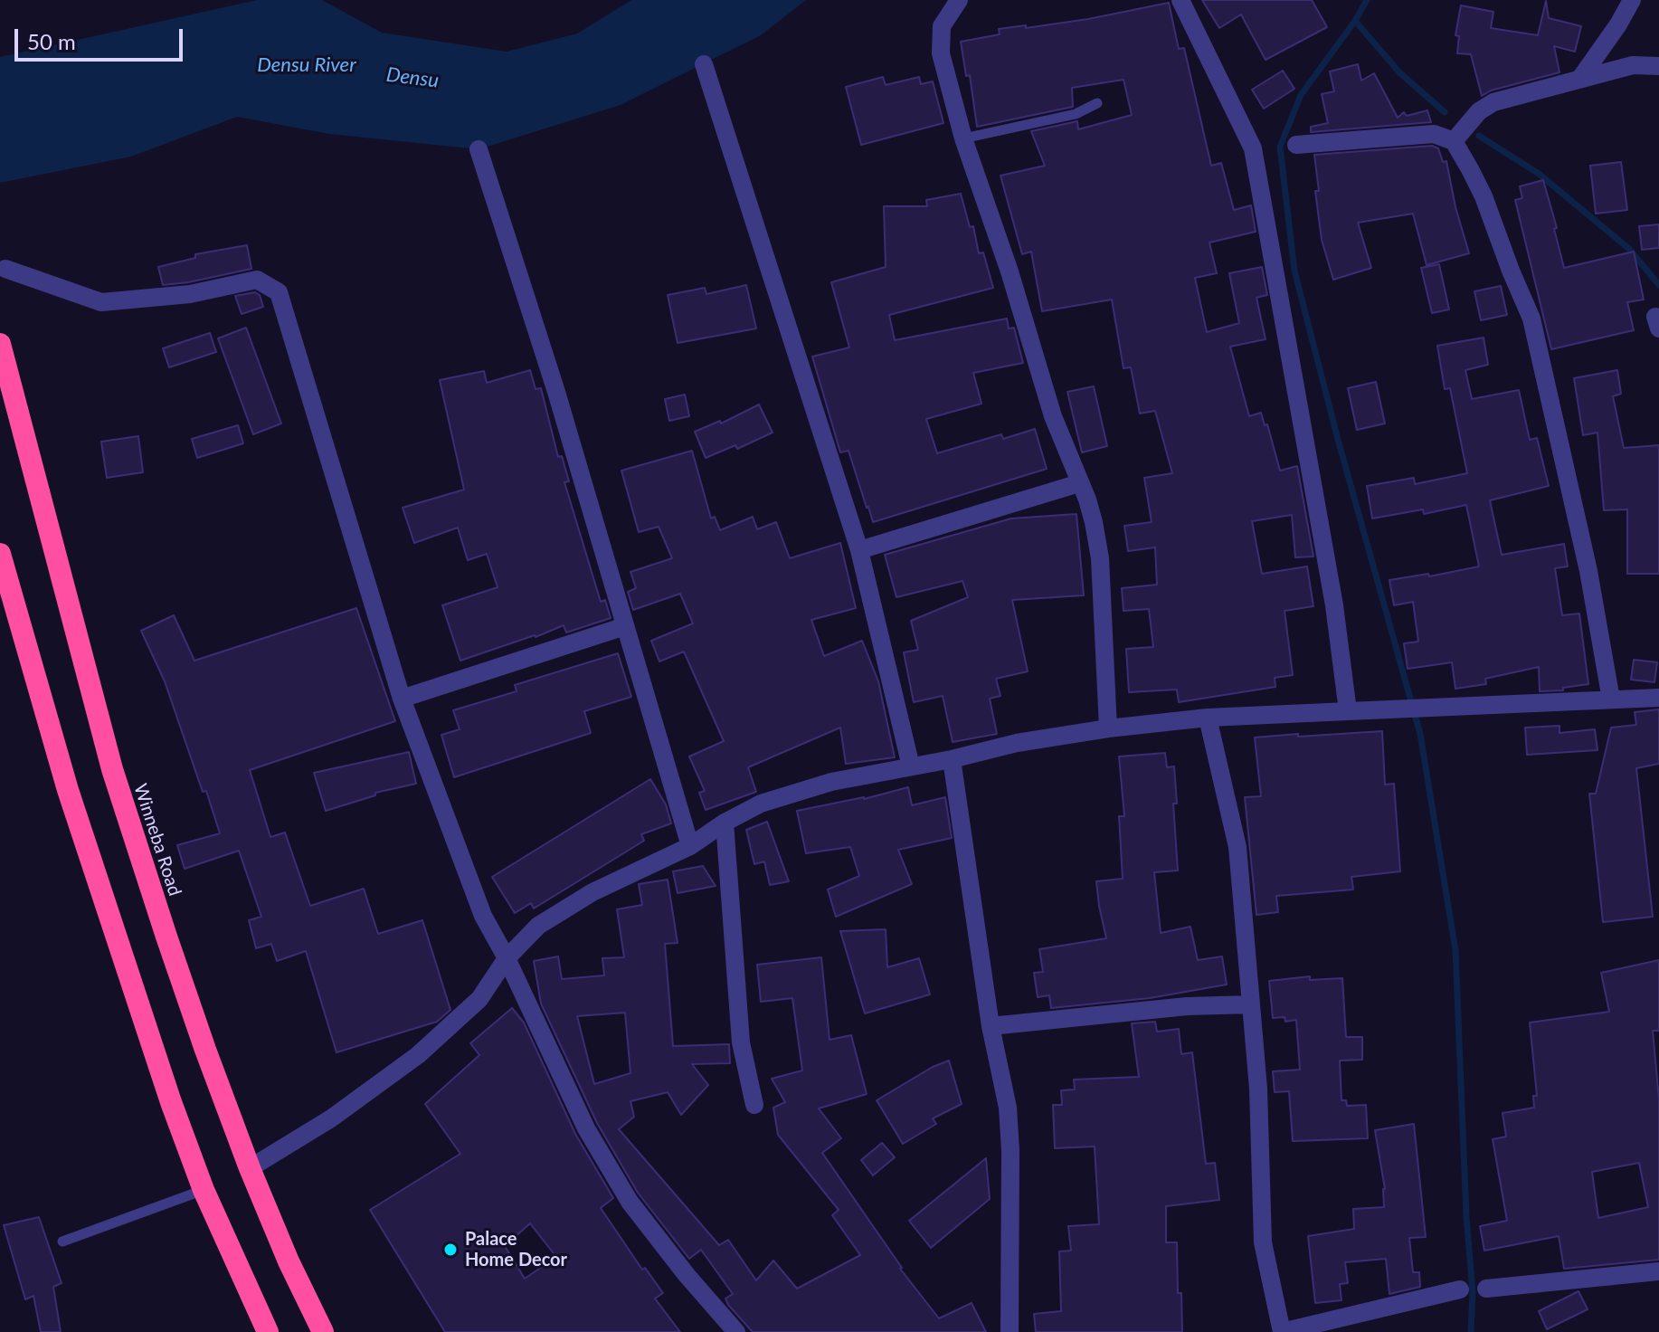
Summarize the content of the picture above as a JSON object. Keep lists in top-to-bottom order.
{
  "streets": {
    "highway": ["Winneba Road"]
  },
  "water": ["Densu River", "Densu"],
  "places": ["Palace Home Decor"],
  "scale_bar": "50 m"
}
